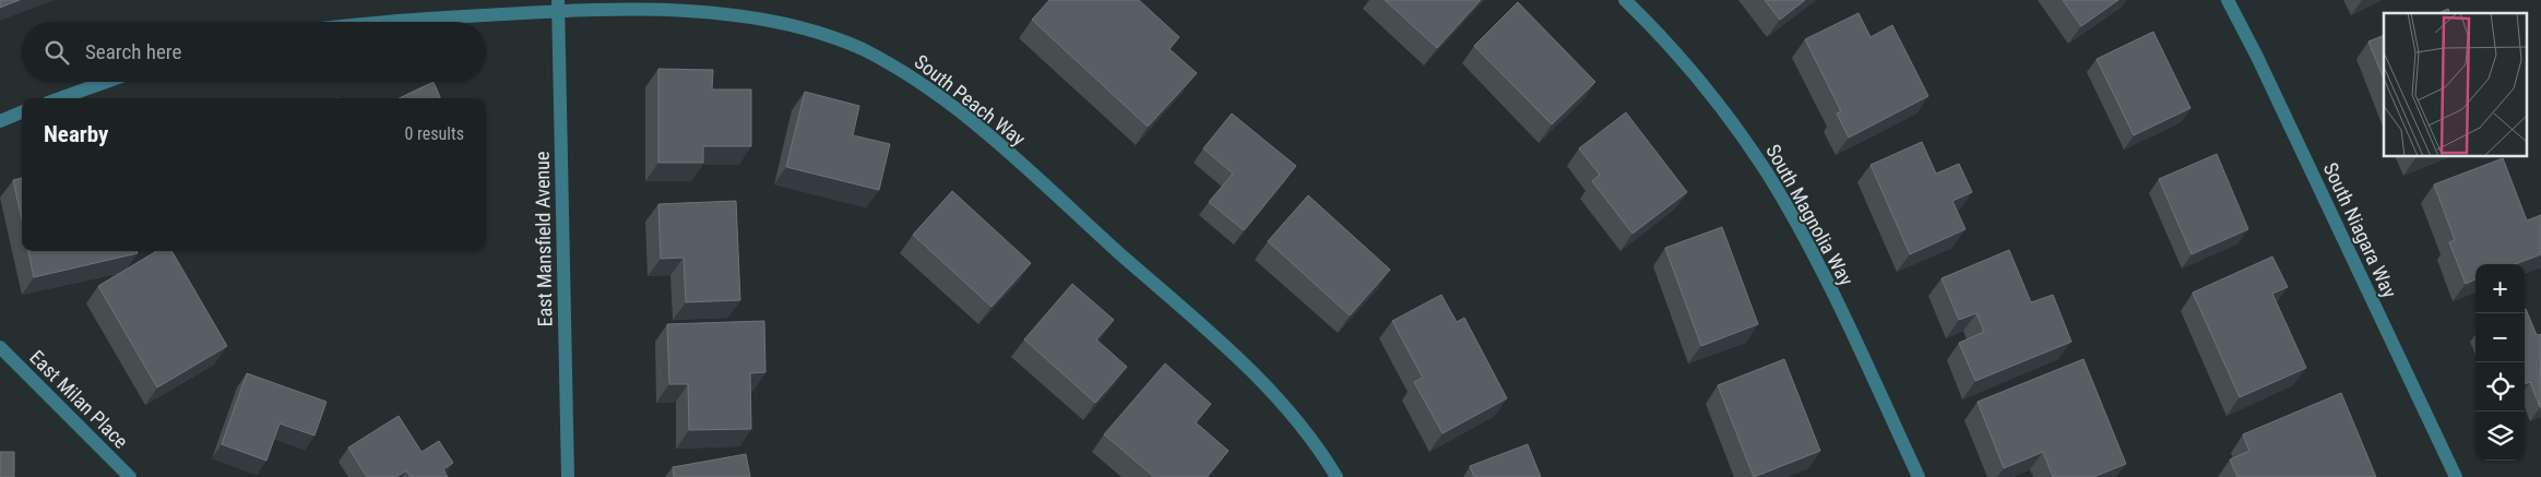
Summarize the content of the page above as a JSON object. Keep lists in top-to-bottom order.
{
  "streets": {
    "street": [
      "South Peach Way",
      "South Magnolia Way",
      "South Niagara Way",
      "East Mansfield Avenue",
      "East Milan Place"
    ]
  },
  "crossings": [
    ["South Peach Way", "East Mansfield Avenue"]
  ],
  "page": {
    "search": "Search here",
    "heading": ["Nearby", "0 results"],
    "map_buttons": ["+", "−"]
  }
}
